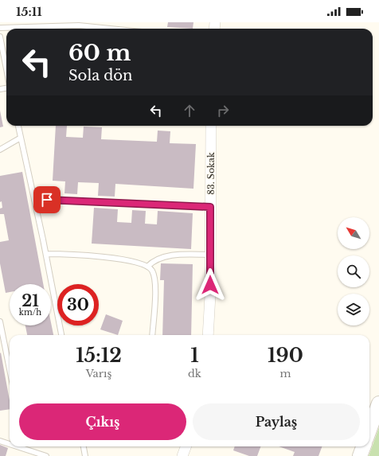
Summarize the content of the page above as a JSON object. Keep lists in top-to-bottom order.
{
  "streets": {
    "street": ["83. Sokak"]
  },
  "north": "top left",
  "page": {
    "status": "15:11",
    "turn": ["60 m", "Sola dön"],
    "speed": "21 km/h",
    "limit": "30",
    "eta": [
      "15:12",
      "Varış",
      "1",
      "dk",
      "190",
      "m"
    ],
    "buttons": ["Çıkış", "Paylaş"]
  }
}
